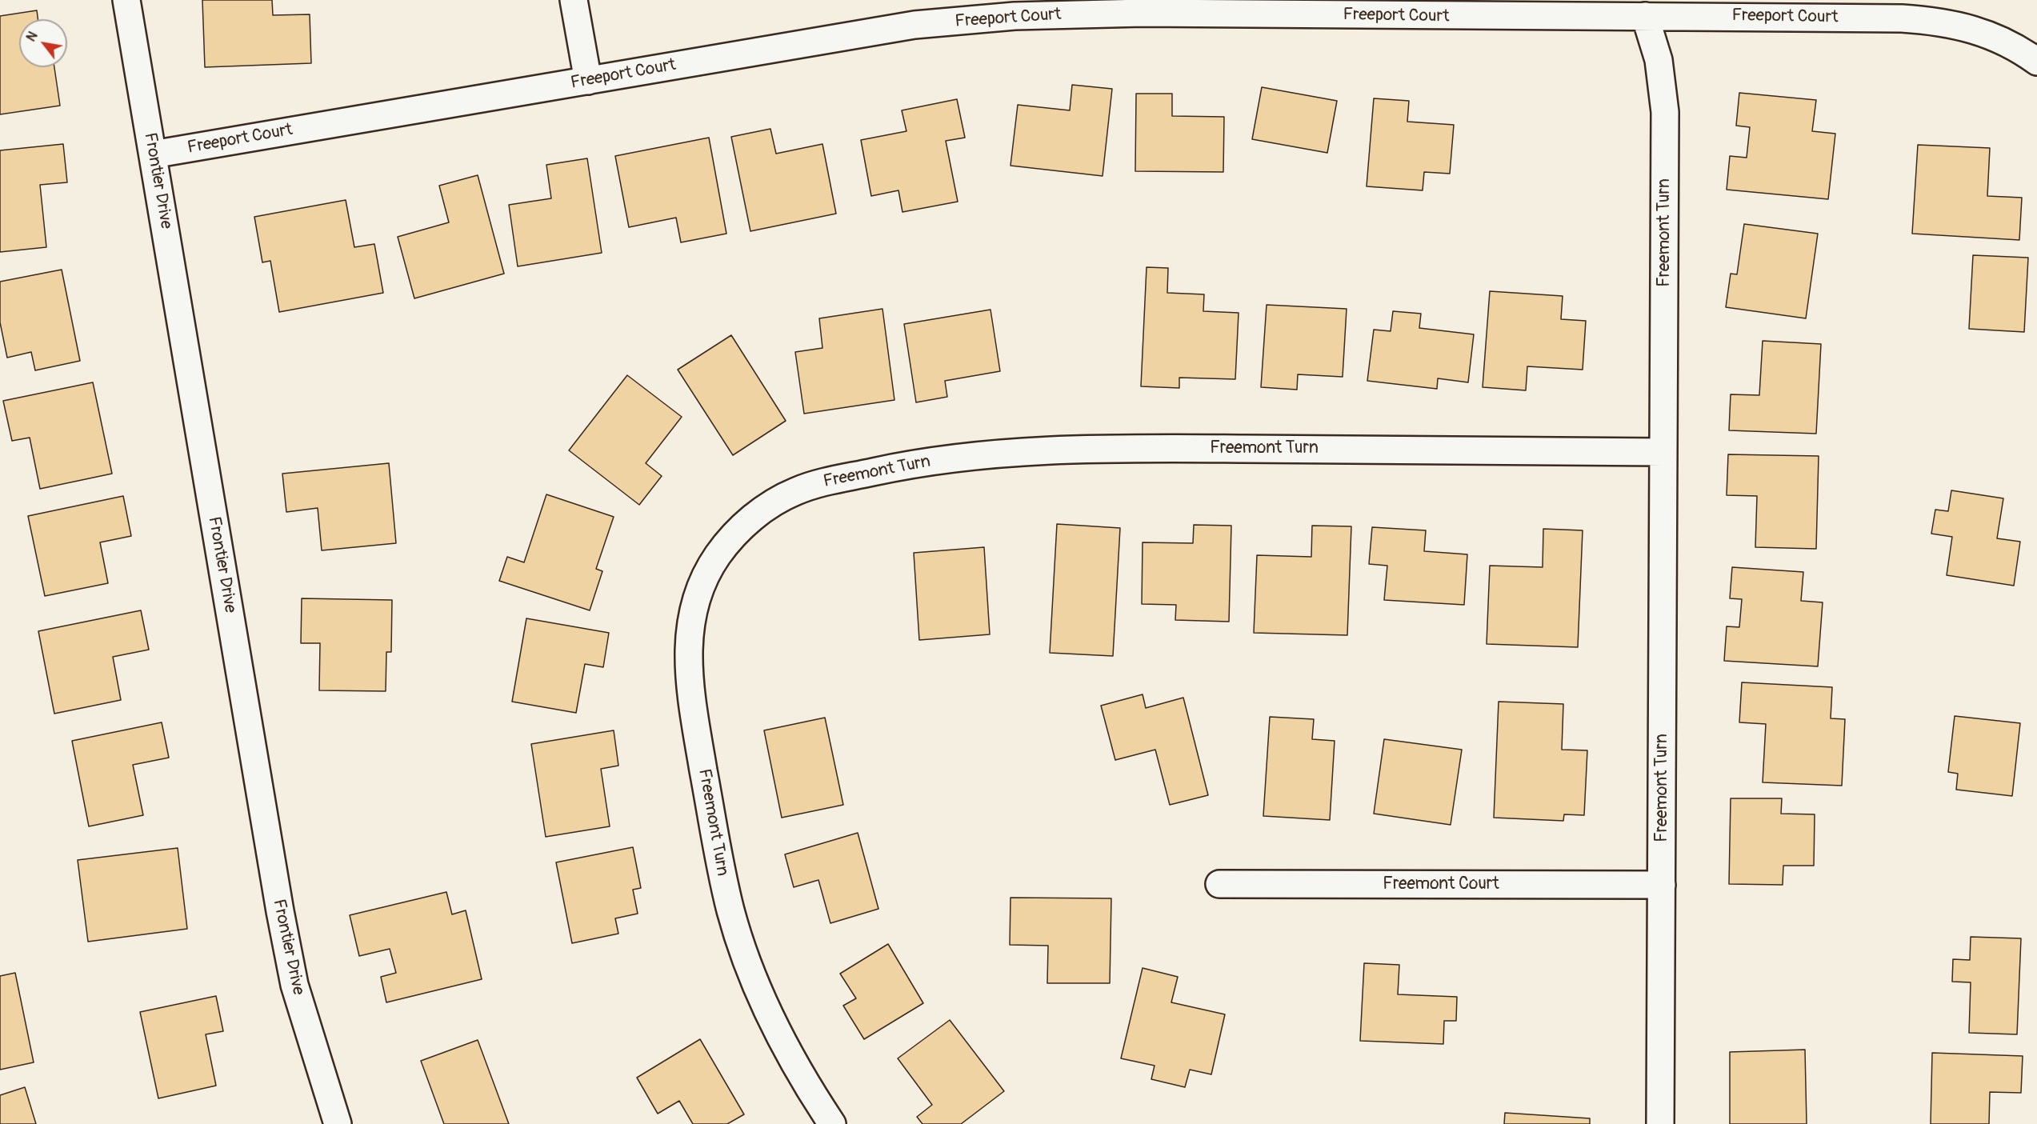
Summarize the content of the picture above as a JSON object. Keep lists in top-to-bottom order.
{
  "streets": {
    "street": [
      "Freeport Court",
      "Frontier Drive",
      "Freemont Turn",
      "Freemont Court"
    ]
  },
  "crossings": [
    ["Freeport Court", "Frontier Drive"],
    ["Freeport Court", "Freemont Turn"],
    ["Freemont Turn", "Freemont Court"]
  ],
  "north": "top left"
}
